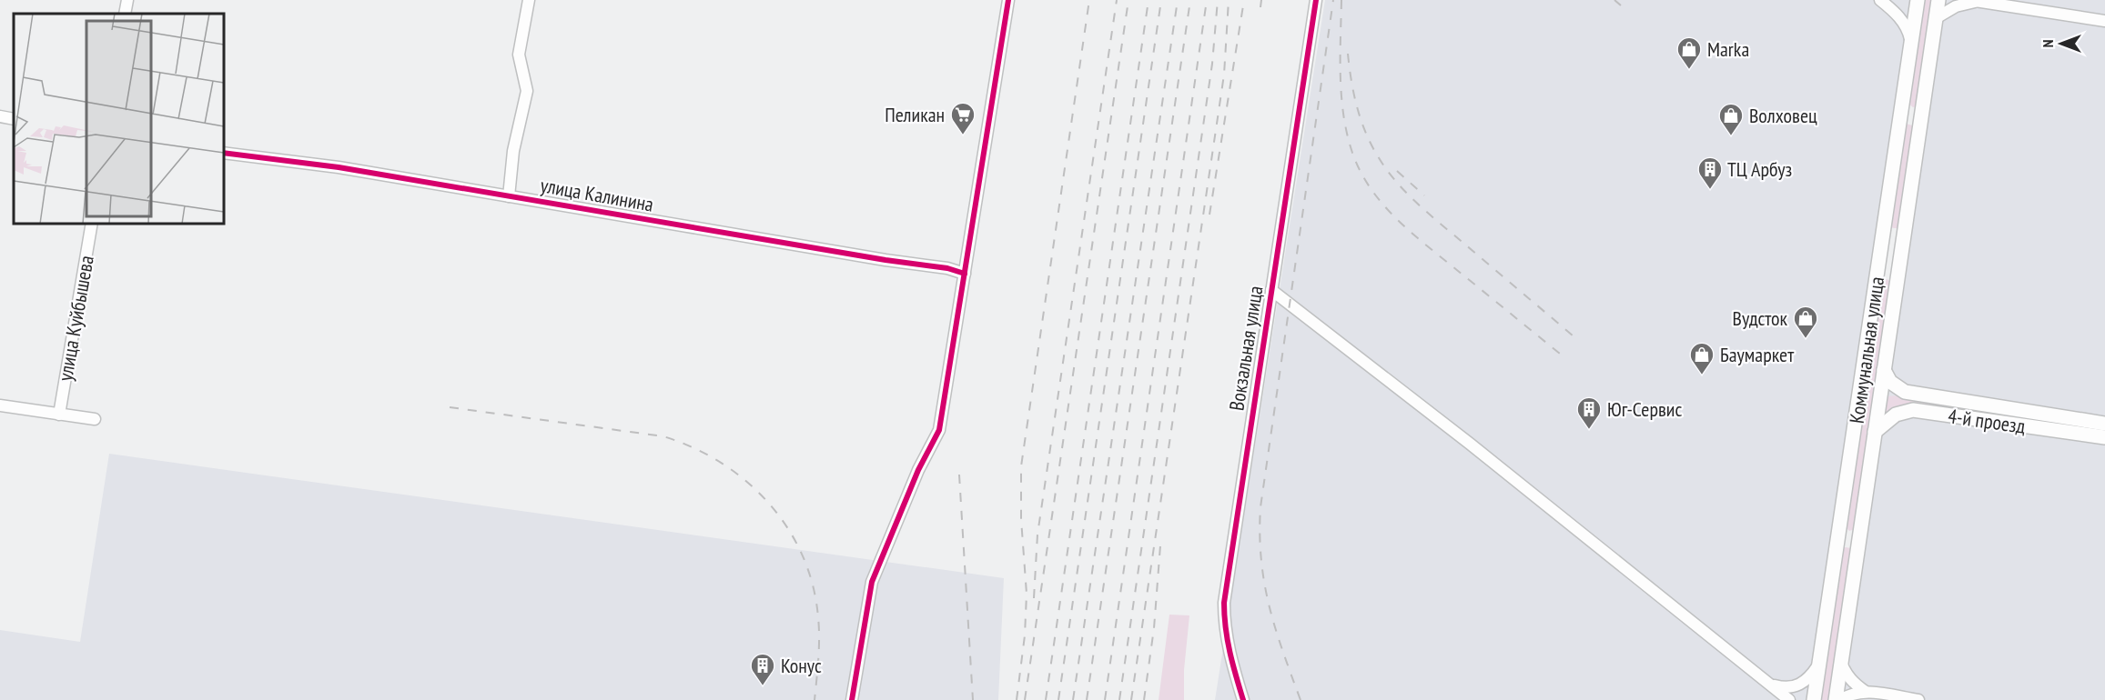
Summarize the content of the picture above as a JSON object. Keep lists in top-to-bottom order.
{
  "streets": {
    "main road": ["Коммунальная улица", "4-й проезд"],
    "street": ["улица Калинина", "улица Куйбышева", "Вокзальная улица"]
  },
  "crossings": [
    ["Коммунальная улица", "4-й проезд"]
  ],
  "places": {
    "shop": [
      "Marka",
      "Волховец",
      "Вудсток",
      "Баумаркет"
    ],
    "supermarket": ["Пеликан"],
    "building": ["ТЦ Арбуз", "Юг-Сервис", "Конус"]
  },
  "north": "left"
}
